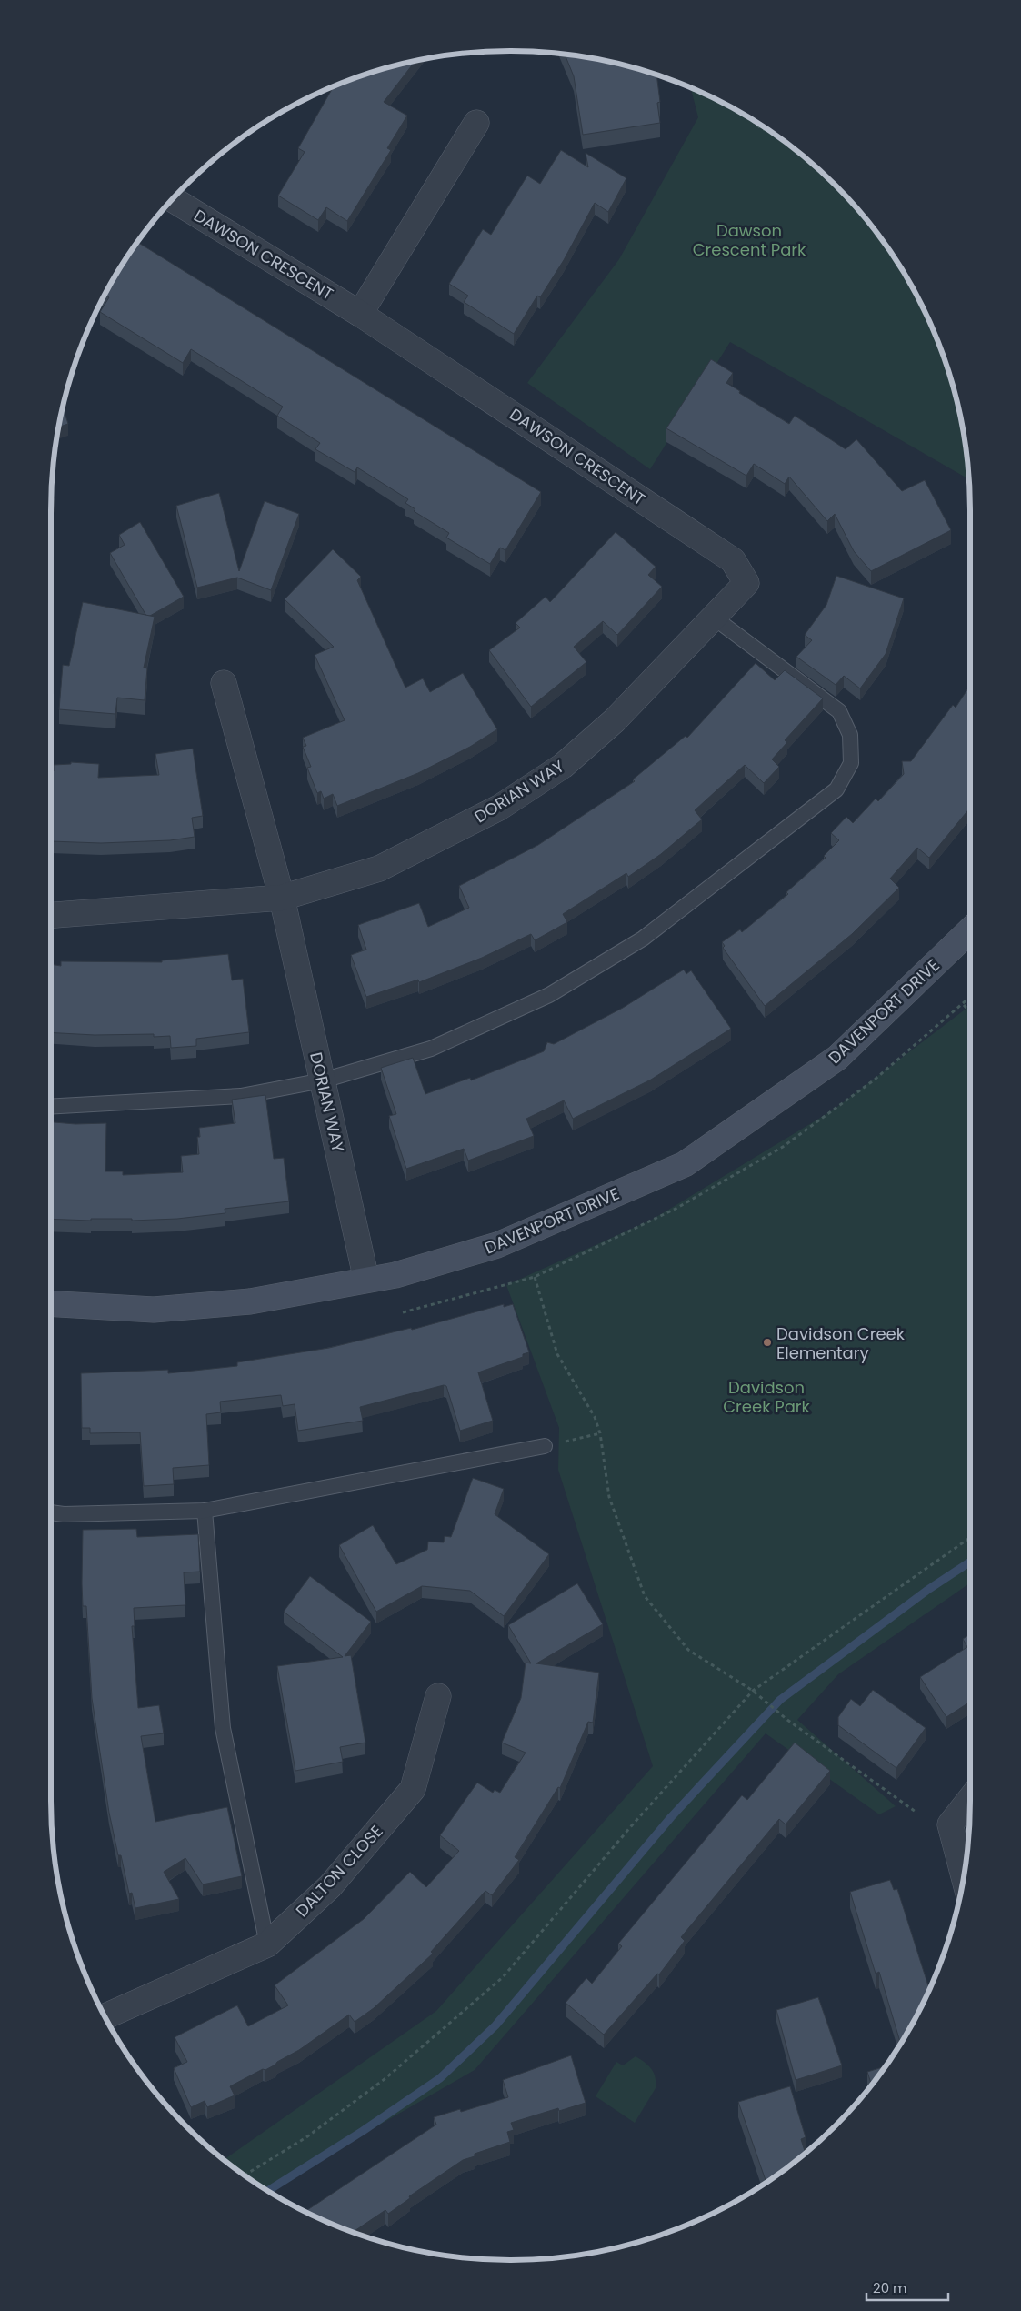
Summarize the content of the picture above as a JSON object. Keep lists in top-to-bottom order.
{
  "streets": {
    "street": [
      "DAWSON CRESCENT",
      "DORIAN WAY",
      "DAVENPORT DRIVE",
      "DALTON CLOSE"
    ]
  },
  "crossings": [
    ["DAWSON CRESCENT", "DORIAN WAY"],
    ["DORIAN WAY", "DAVENPORT DRIVE"]
  ],
  "parks": ["Dawson Crescent Park", "Davidson Creek Park"],
  "places": ["Davidson Creek Elementary"],
  "scale_bar": "20 m"
}
